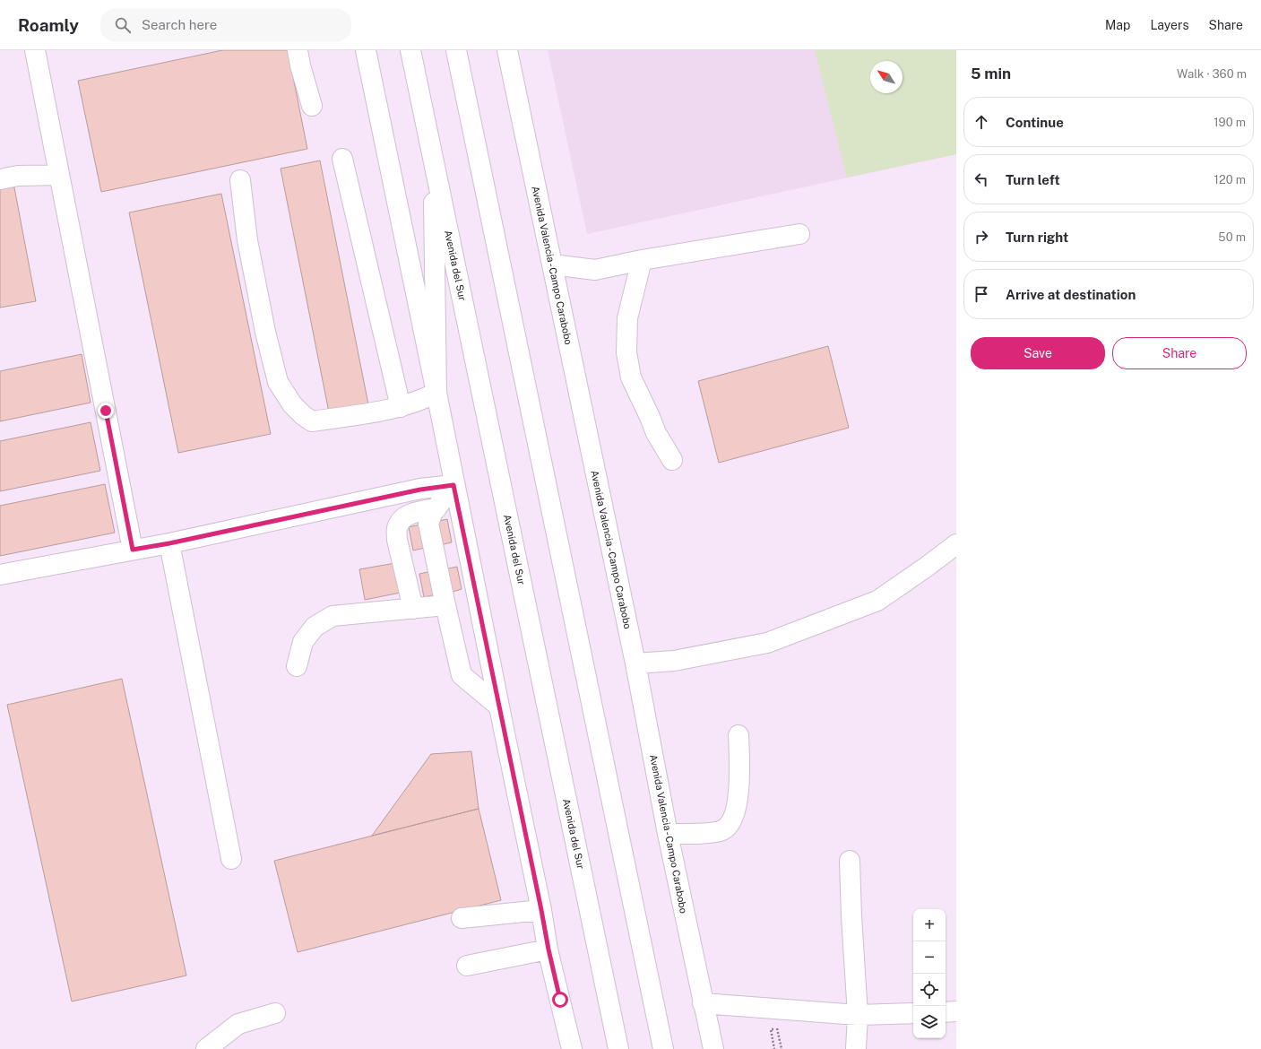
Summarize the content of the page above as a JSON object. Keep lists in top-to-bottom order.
{
  "streets": {
    "main road": ["Avenida del Sur", "Avenida Valencia - Campo Carabobo"]
  },
  "north": "top left",
  "page": {
    "header": "Roamly",
    "search": "Search here",
    "nav": ["Map", "Layers", "Share"],
    "heading": ["5 min", "Walk · 360 m"],
    "list": [
      ["Continue", "190 m"],
      ["Turn left", "120 m"],
      ["Turn right", "50 m"],
      "Arrive at destination"
    ],
    "buttons": ["Save", "Share"],
    "map_buttons": ["+", "−"]
  }
}
